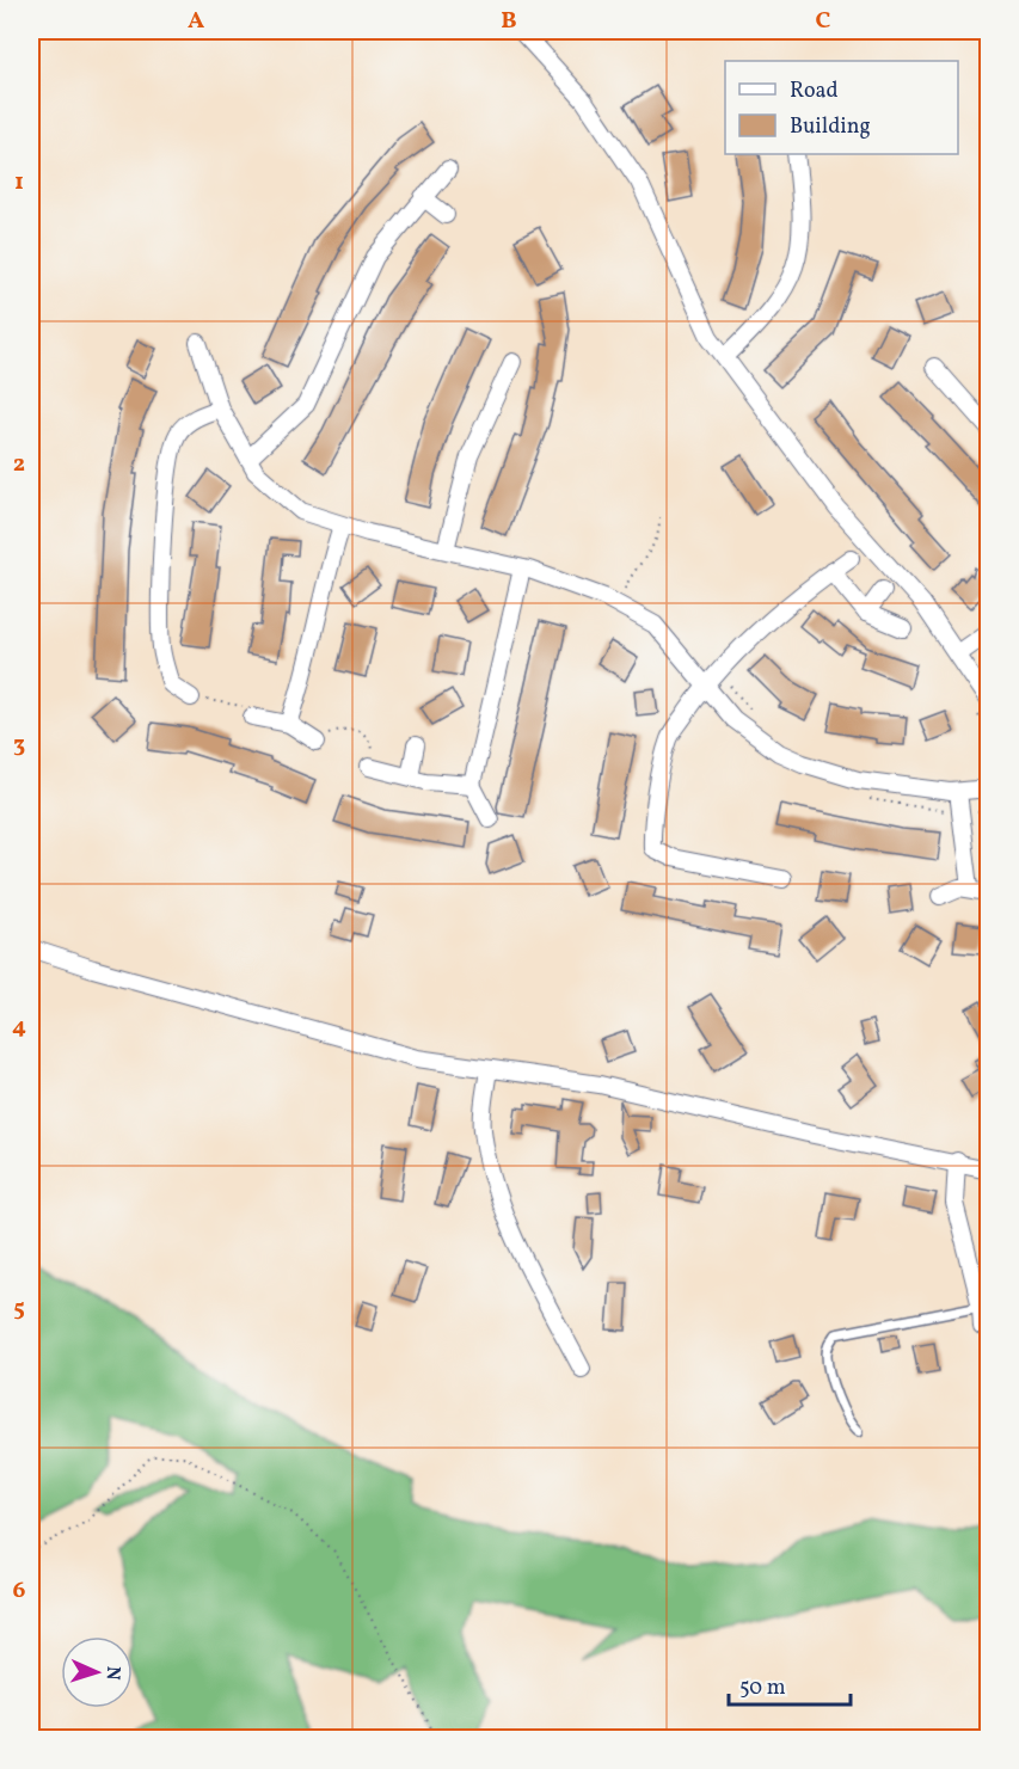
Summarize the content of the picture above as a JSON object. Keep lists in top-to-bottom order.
{
  "legend": ["Road", "Building"],
  "scale_bar": "50 m",
  "north": "right",
  "grid": {
    "columns": ["A", "B", "C"],
    "rows": [
      "1",
      "2",
      "3",
      "4",
      "5",
      "6"
    ]
  }
}
